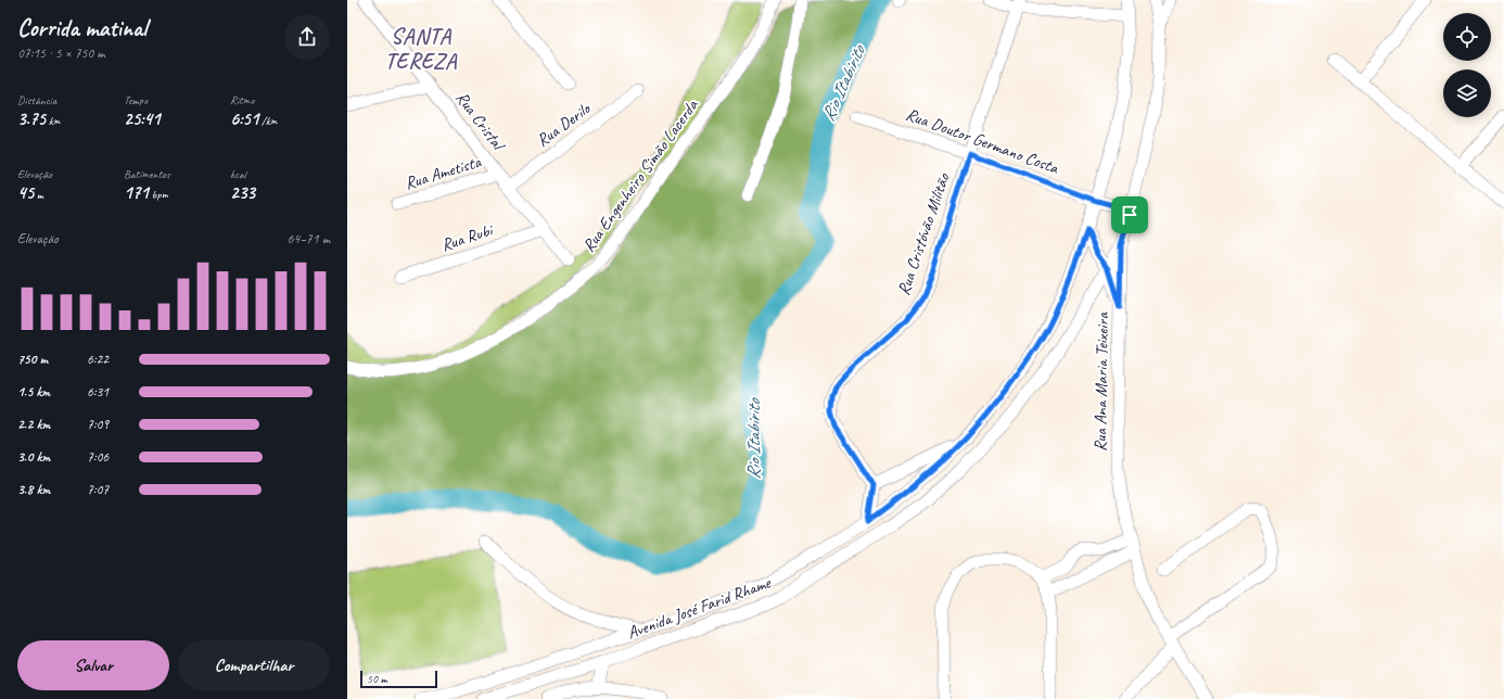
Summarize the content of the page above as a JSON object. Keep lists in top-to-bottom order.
{
  "streets": {
    "street": [
      "Rua Cristal",
      "Rua Derilo",
      "Rua Doutor Germano Costa",
      "Rua Ametista",
      "Rua Engenheiro Simão Lacerda",
      "Rua Cristóvão Militão",
      "Rua Rubi",
      "Rua Ana Maria Teixeira",
      "Avenida José Farid Rhame"
    ]
  },
  "crossings": [
    ["Rua Cristal", "Rua Derilo"],
    ["Rua Cristal", "Rua Ametista"],
    ["Rua Cristal", "Rua Rubi"],
    ["Rua Doutor Germano Costa", "Rua Cristóvão Militão"],
    ["Rua Doutor Germano Costa", "Rua Ana Maria Teixeira"],
    ["Rua Ana Maria Teixeira", "Avenida José Farid Rhame"]
  ],
  "districts": ["SANTA TEREZA"],
  "water": ["Rio Itabirito"],
  "scale_bar": "50 m",
  "page": {
    "heading": ["Corrida matinal", "07:15 · 5 × 750 m"],
    "stats": [
      ["Distância", "3.75 km"],
      ["Tempo", "25:41"],
      ["Ritmo", "6:51 /km"],
      ["Elevação", "45 m"],
      ["Batimentos", "171 bpm"],
      ["kcal", "233"]
    ],
    "chart": ["Elevação", "64–71 m"],
    "list": [
      {
        "name": "750 m",
        "note": "6:22"
      },
      {
        "name": "1.5 km",
        "note": "6:31"
      },
      {
        "name": "2.2 km",
        "note": "7:09"
      },
      {
        "name": "3.0 km",
        "note": "7:06"
      },
      {
        "name": "3.8 km",
        "note": "7:07"
      }
    ],
    "buttons": ["Salvar", "Compartilhar"],
    "scale": "50 m"
  }
}
